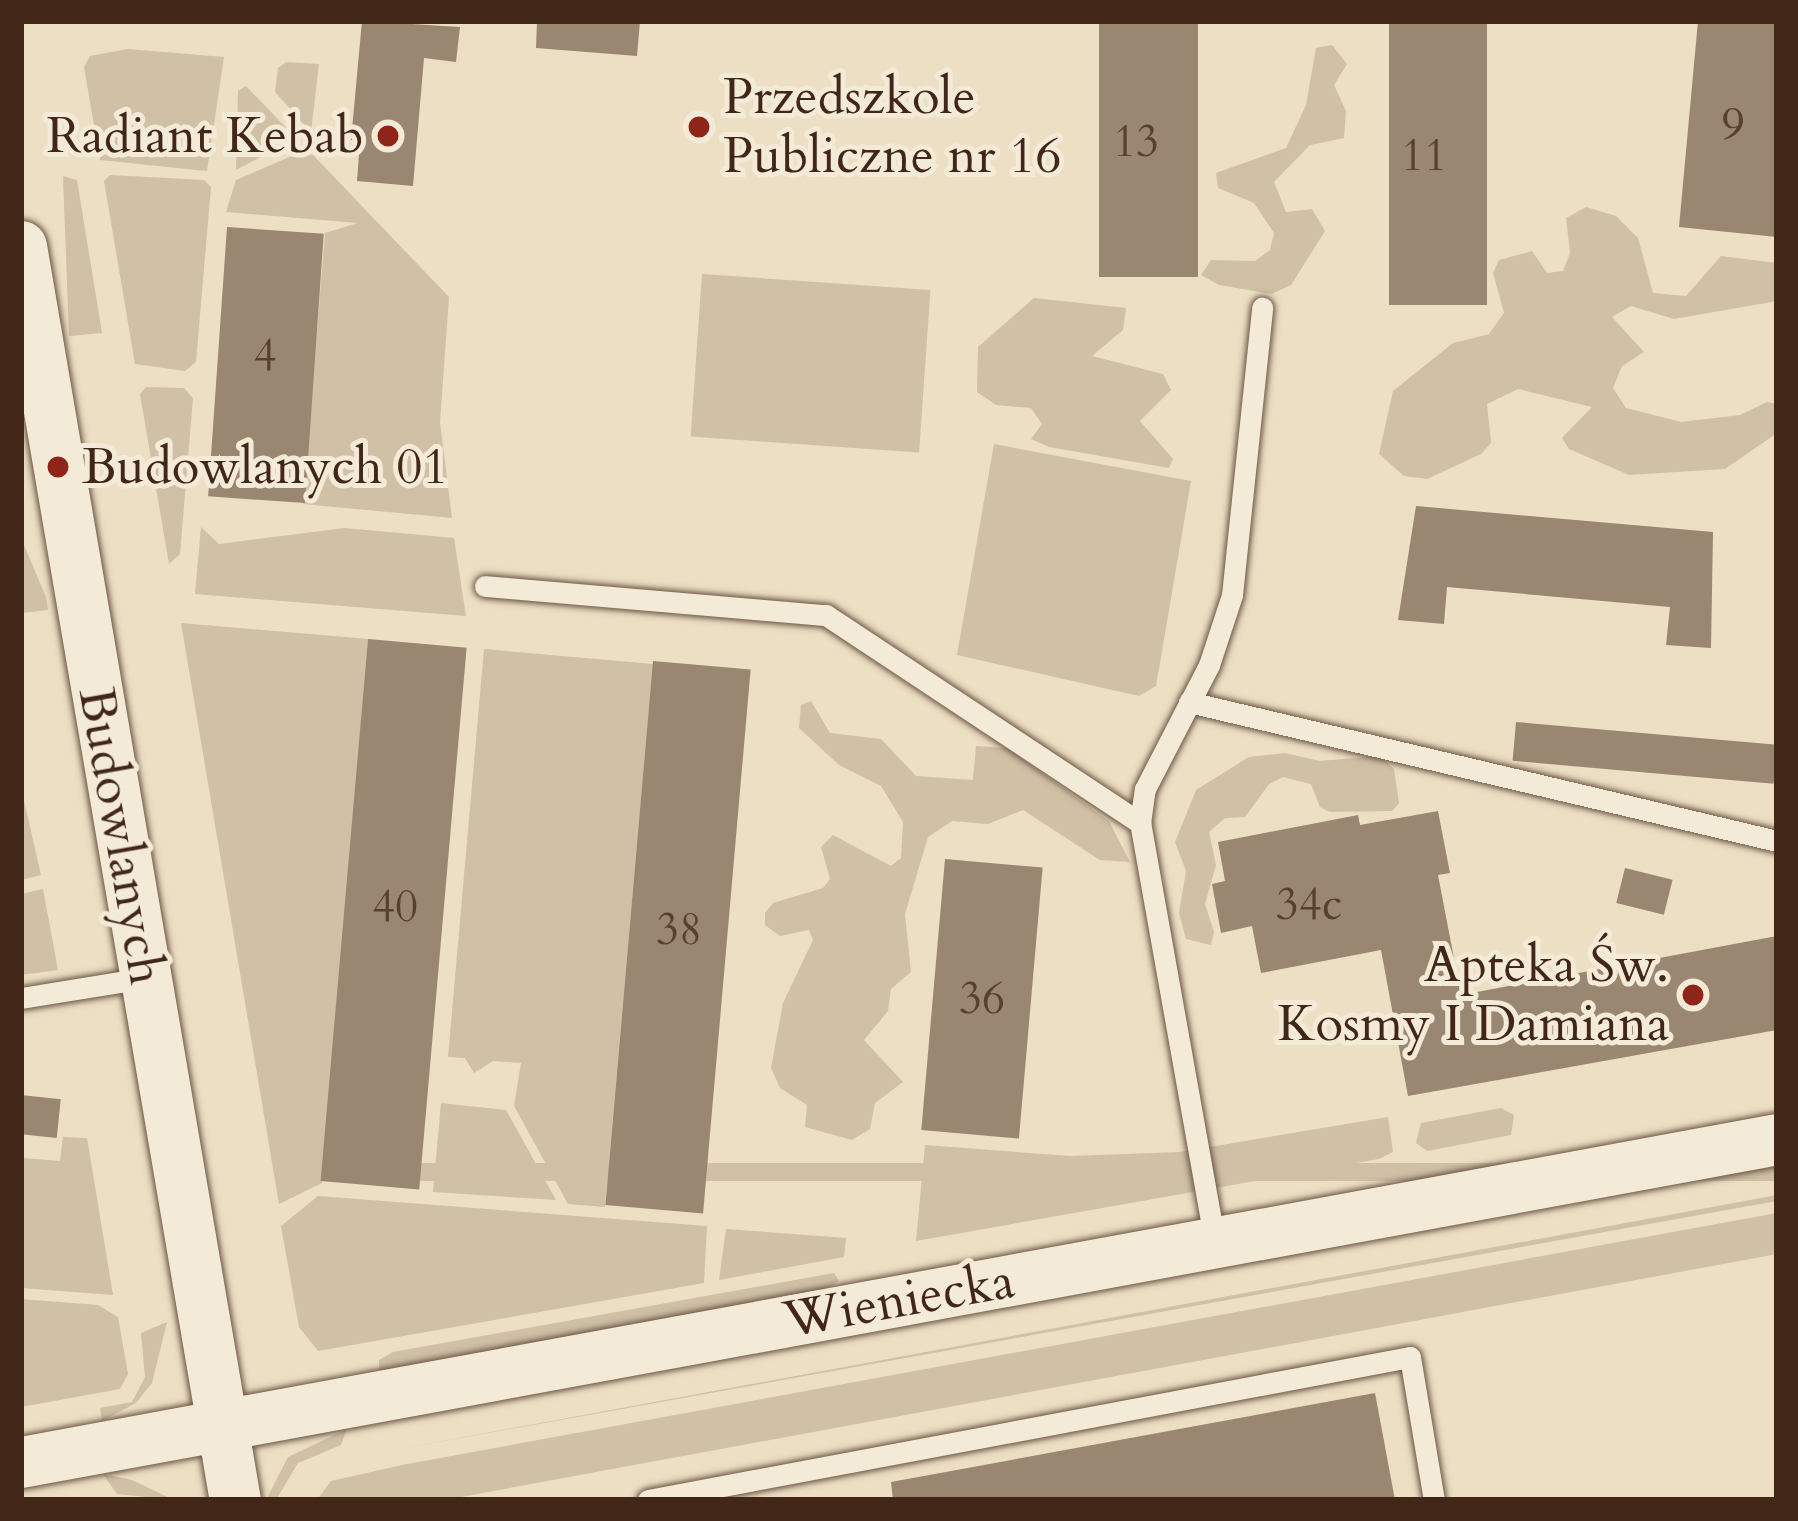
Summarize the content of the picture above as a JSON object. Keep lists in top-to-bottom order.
{
  "streets": {
    "street": ["Budowlanych", "Wieniecka"]
  },
  "crossings": [
    ["Budowlanych", "Wieniecka"]
  ],
  "places": [
    "Przedszkole Publiczne nr 16",
    "Radiant Kebab",
    "Budowlanych 01",
    "Apteka Św. Kosmy I Damiana"
  ],
  "house_numbers": [
    "9",
    "13",
    "11",
    "4",
    "34c",
    "40",
    "38",
    "36"
  ]
}
